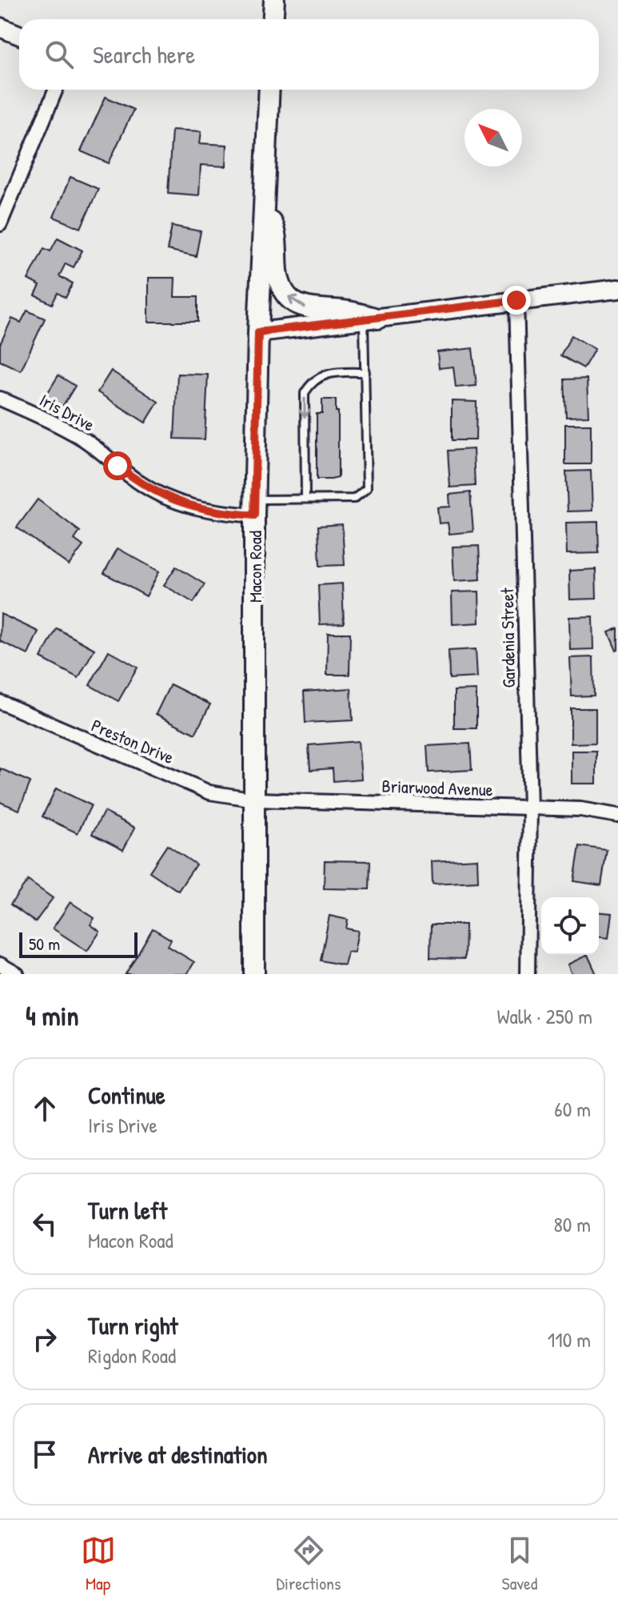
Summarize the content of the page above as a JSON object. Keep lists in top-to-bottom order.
{
  "streets": {
    "main road": ["Macon Road"],
    "street": [
      "Iris Drive",
      "Gardenia Street",
      "Preston Drive",
      "Briarwood Avenue"
    ]
  },
  "crossings": [
    ["Iris Drive", "Macon Road"],
    ["Macon Road", "Preston Drive"],
    ["Macon Road", "Briarwood Avenue"],
    ["Gardenia Street", "Briarwood Avenue"],
    ["Preston Drive", "Briarwood Avenue"]
  ],
  "scale_bar": "50 m",
  "north": "top left",
  "page": {
    "search": "Search here",
    "scale": "50 m",
    "heading": ["4 min", "Walk · 250 m"],
    "list": [
      ["Continue", "Iris Drive", "60 m"],
      ["Turn left", "Macon Road", "80 m"],
      ["Turn right", "Rigdon Road", "110 m"],
      "Arrive at destination"
    ],
    "nav": ["Map", "Directions", "Saved"]
  }
}
